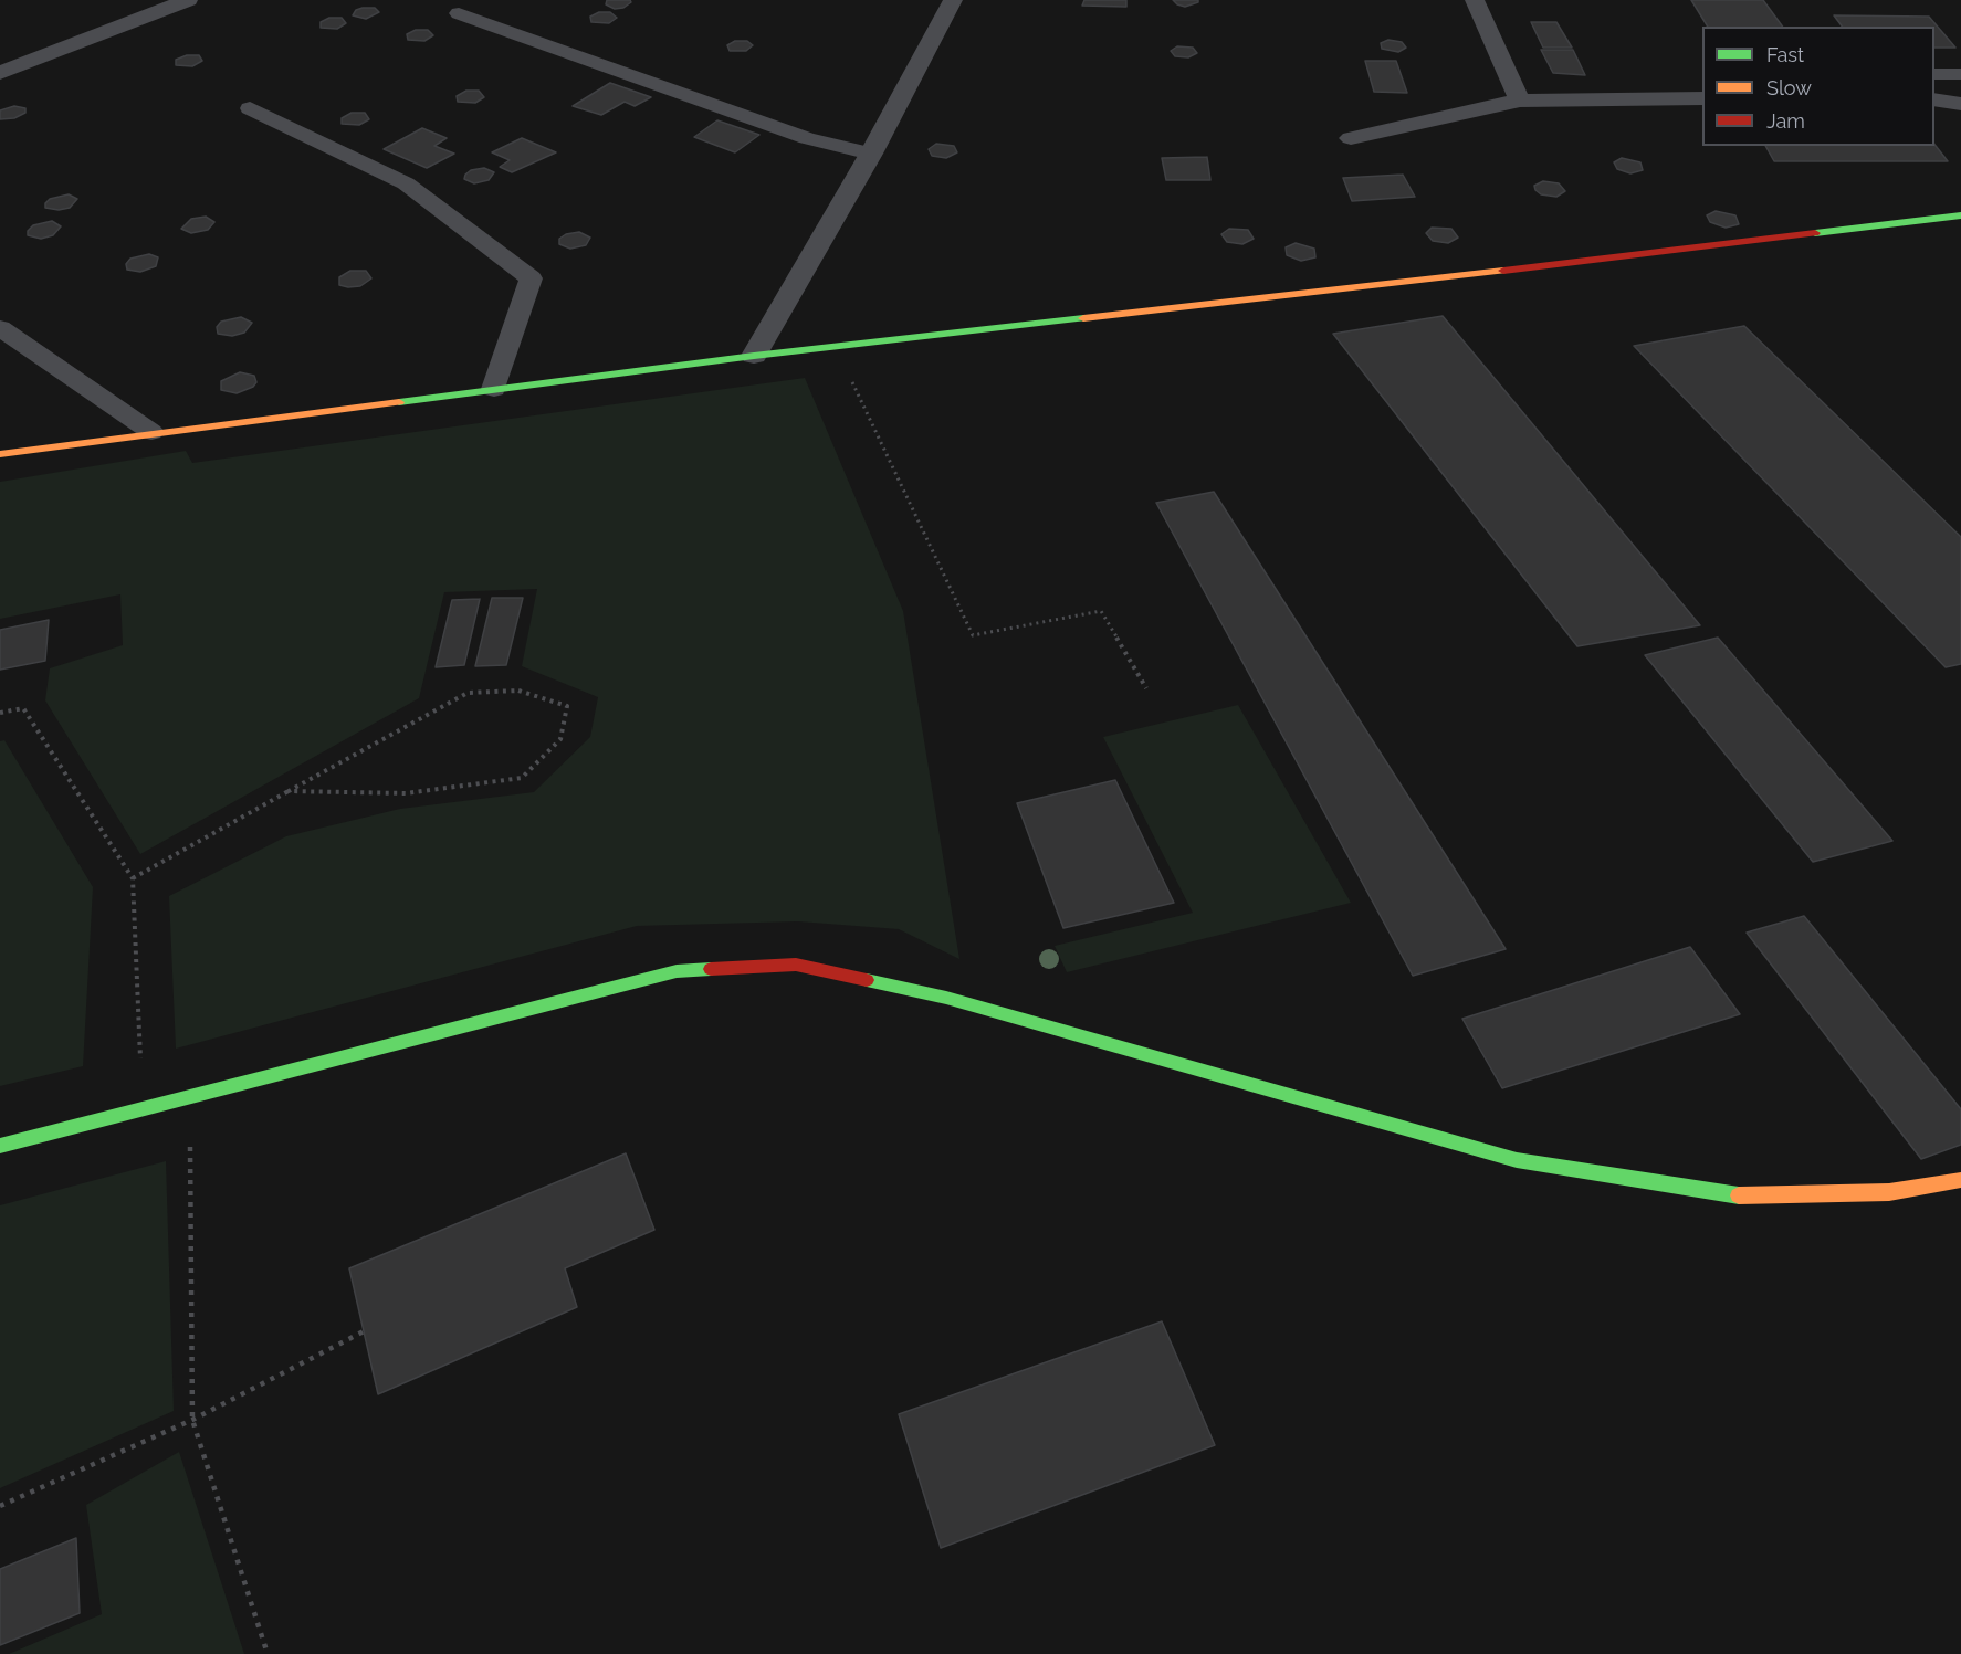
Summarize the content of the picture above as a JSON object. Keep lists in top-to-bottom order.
{
  "legend": ["Fast", "Slow", "Jam"]
}
